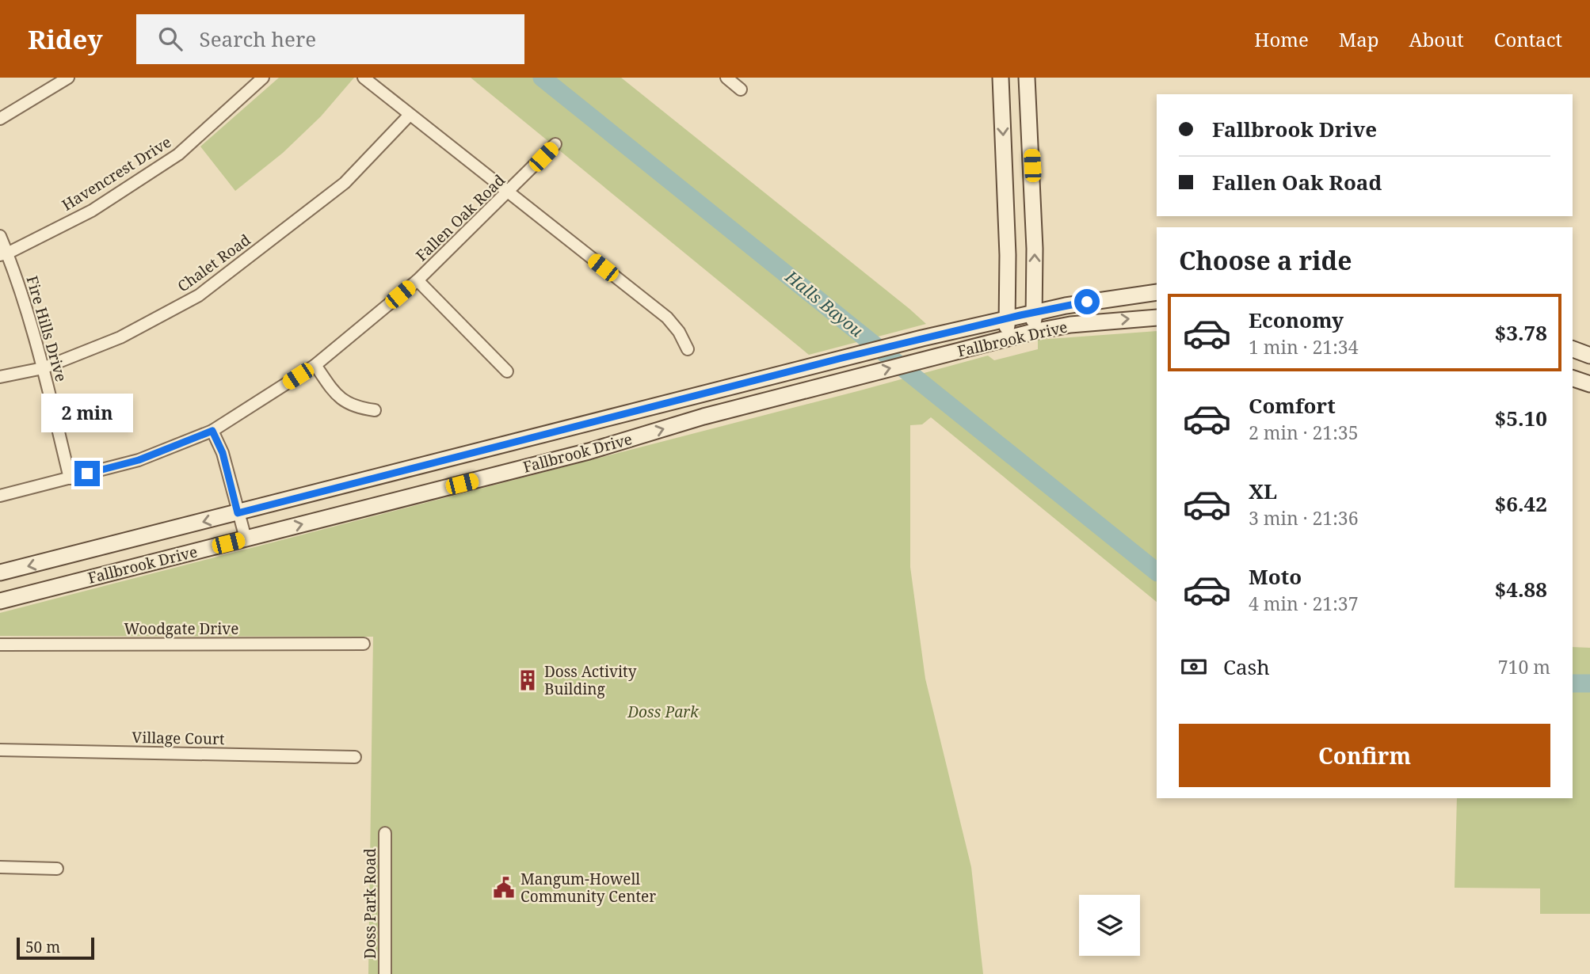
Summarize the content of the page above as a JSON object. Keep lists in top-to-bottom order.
{
  "streets": {
    "main road": ["Fallbrook Drive"],
    "street": [
      "Havencrest Drive",
      "Fallen Oak Road",
      "Chalet Road",
      "Fire Hills Drive",
      "Woodgate Drive",
      "Village Court",
      "Doss Park Road"
    ]
  },
  "crossings": [
    ["Havencrest Drive", "Fire Hills Drive"],
    ["Fallen Oak Road", "Fire Hills Drive"],
    ["Chalet Road", "Fire Hills Drive"]
  ],
  "water": ["Halls Bayou"],
  "parks": ["Doss Park"],
  "places": {
    "building": ["Doss Activity Building"],
    "public building": ["Mangum-Howell Community Center"]
  },
  "scale_bar": "50 m",
  "page": {
    "header": "Ridey",
    "search": "Search here",
    "nav": [
      "Home",
      "Map",
      "About",
      "Contact"
    ],
    "banner": ["Fallbrook Drive", "Fallen Oak Road"],
    "heading": "Choose a ride",
    "list": [
      {
        "name": "Economy",
        "note": "1 min · 21:34",
        "value": "$3.78"
      },
      {
        "name": "Comfort",
        "note": "2 min · 21:35",
        "value": "$5.10"
      },
      {
        "name": "XL",
        "note": "3 min · 21:36",
        "value": "$6.42"
      },
      {
        "name": "Moto",
        "note": "4 min · 21:37",
        "value": "$4.88"
      }
    ],
    "bubble": "2 min",
    "pay": ["Cash", "710 m"],
    "buttons": "Confirm",
    "scale": "50 m"
  }
}
